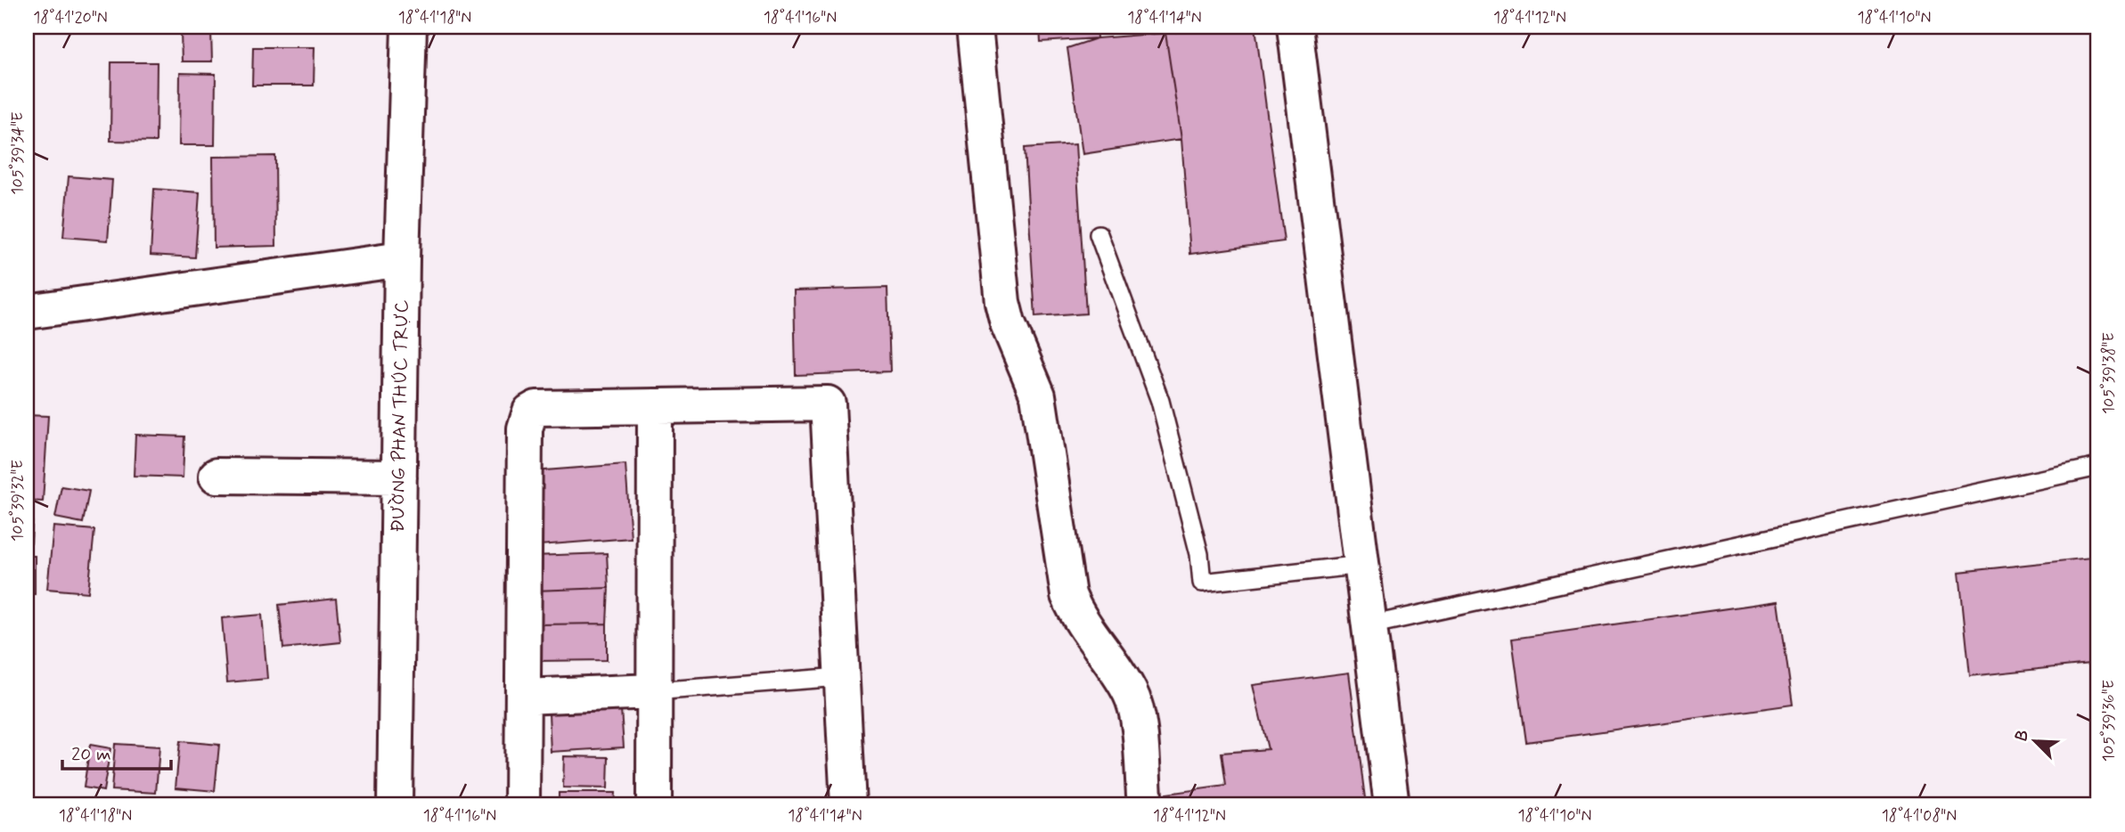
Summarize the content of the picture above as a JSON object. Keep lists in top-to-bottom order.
{
  "streets": {
    "street": ["ĐƯỜNG PHAN THÚC TRỰC"]
  },
  "scale_bar": "20 m",
  "north": "top left",
  "coordinates": [
    "18°41'20\"N",
    "18°41'18\"N",
    "18°41'16\"N",
    "18°41'14\"N",
    "18°41'12\"N",
    "18°41'10\"N",
    "105°39'34\"E",
    "105°39'38\"E",
    "105°39'32\"E",
    "105°39'36\"E",
    "18°41'08\"N"
  ]
}
